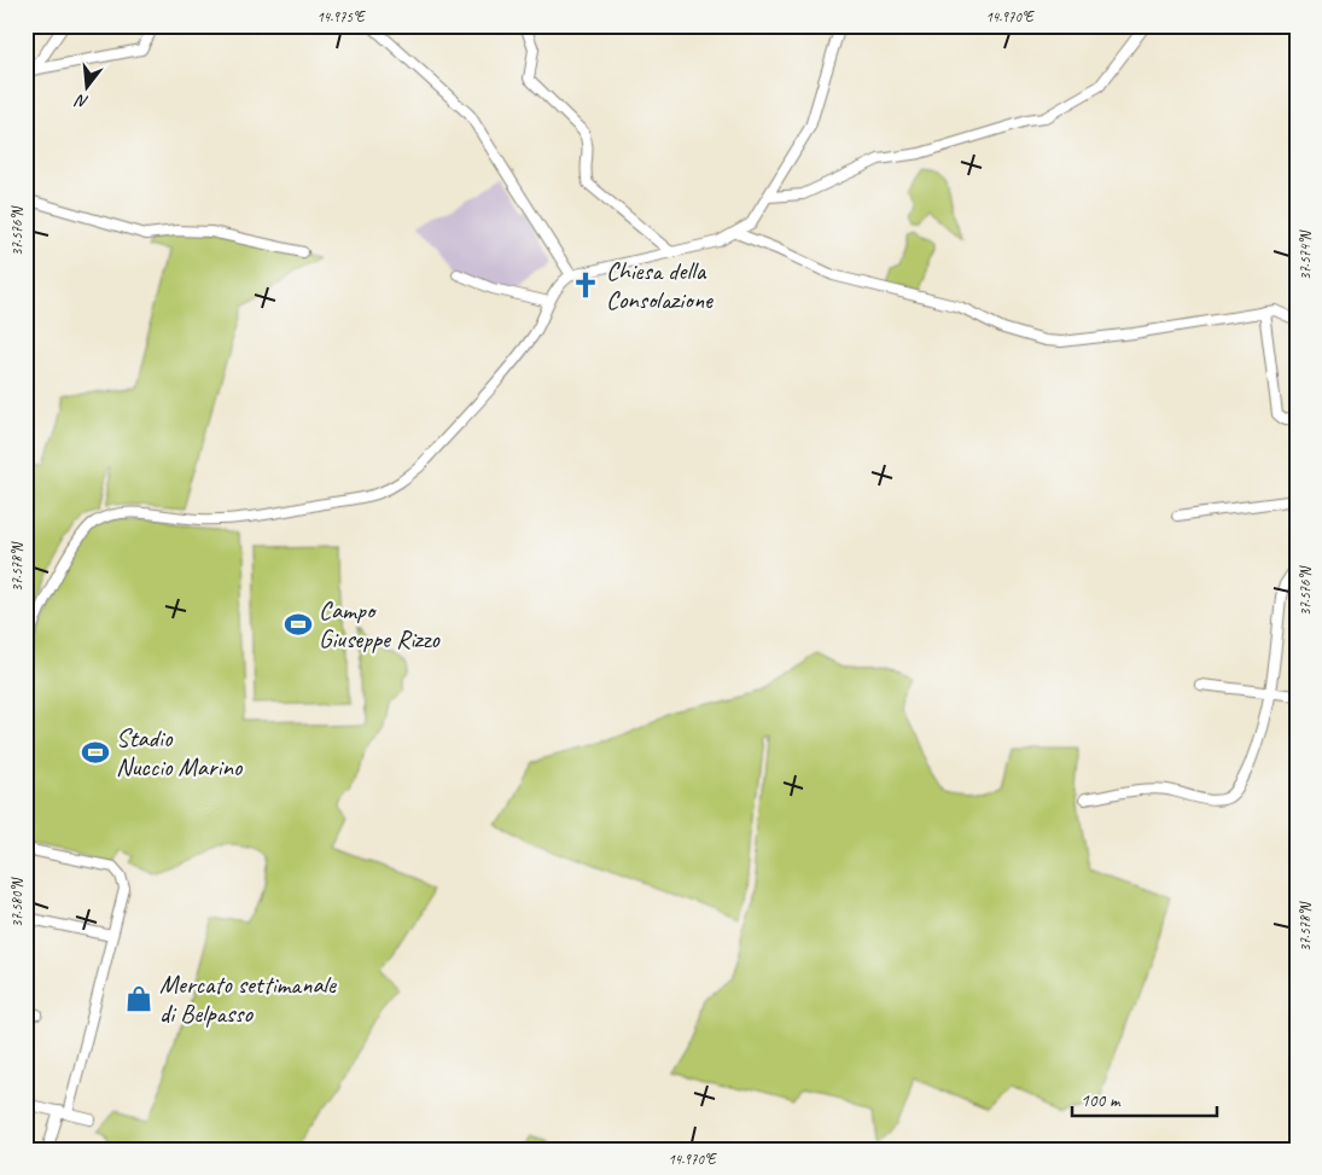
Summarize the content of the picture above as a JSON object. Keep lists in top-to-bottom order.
{
  "places": {
    "church": ["Chiesa della Consolazione"],
    "sports": ["Campo Giuseppe Rizzo", "Stadio Nuccio Marino"],
    "shop": ["Mercato settimanale di Belpasso"]
  },
  "scale_bar": "100 m",
  "north": "bottom",
  "coordinates": [
    "14.975°E",
    "14.970°E",
    "37.576°N",
    "37.574°N",
    "37.578°N",
    "37.580°N"
  ]
}
